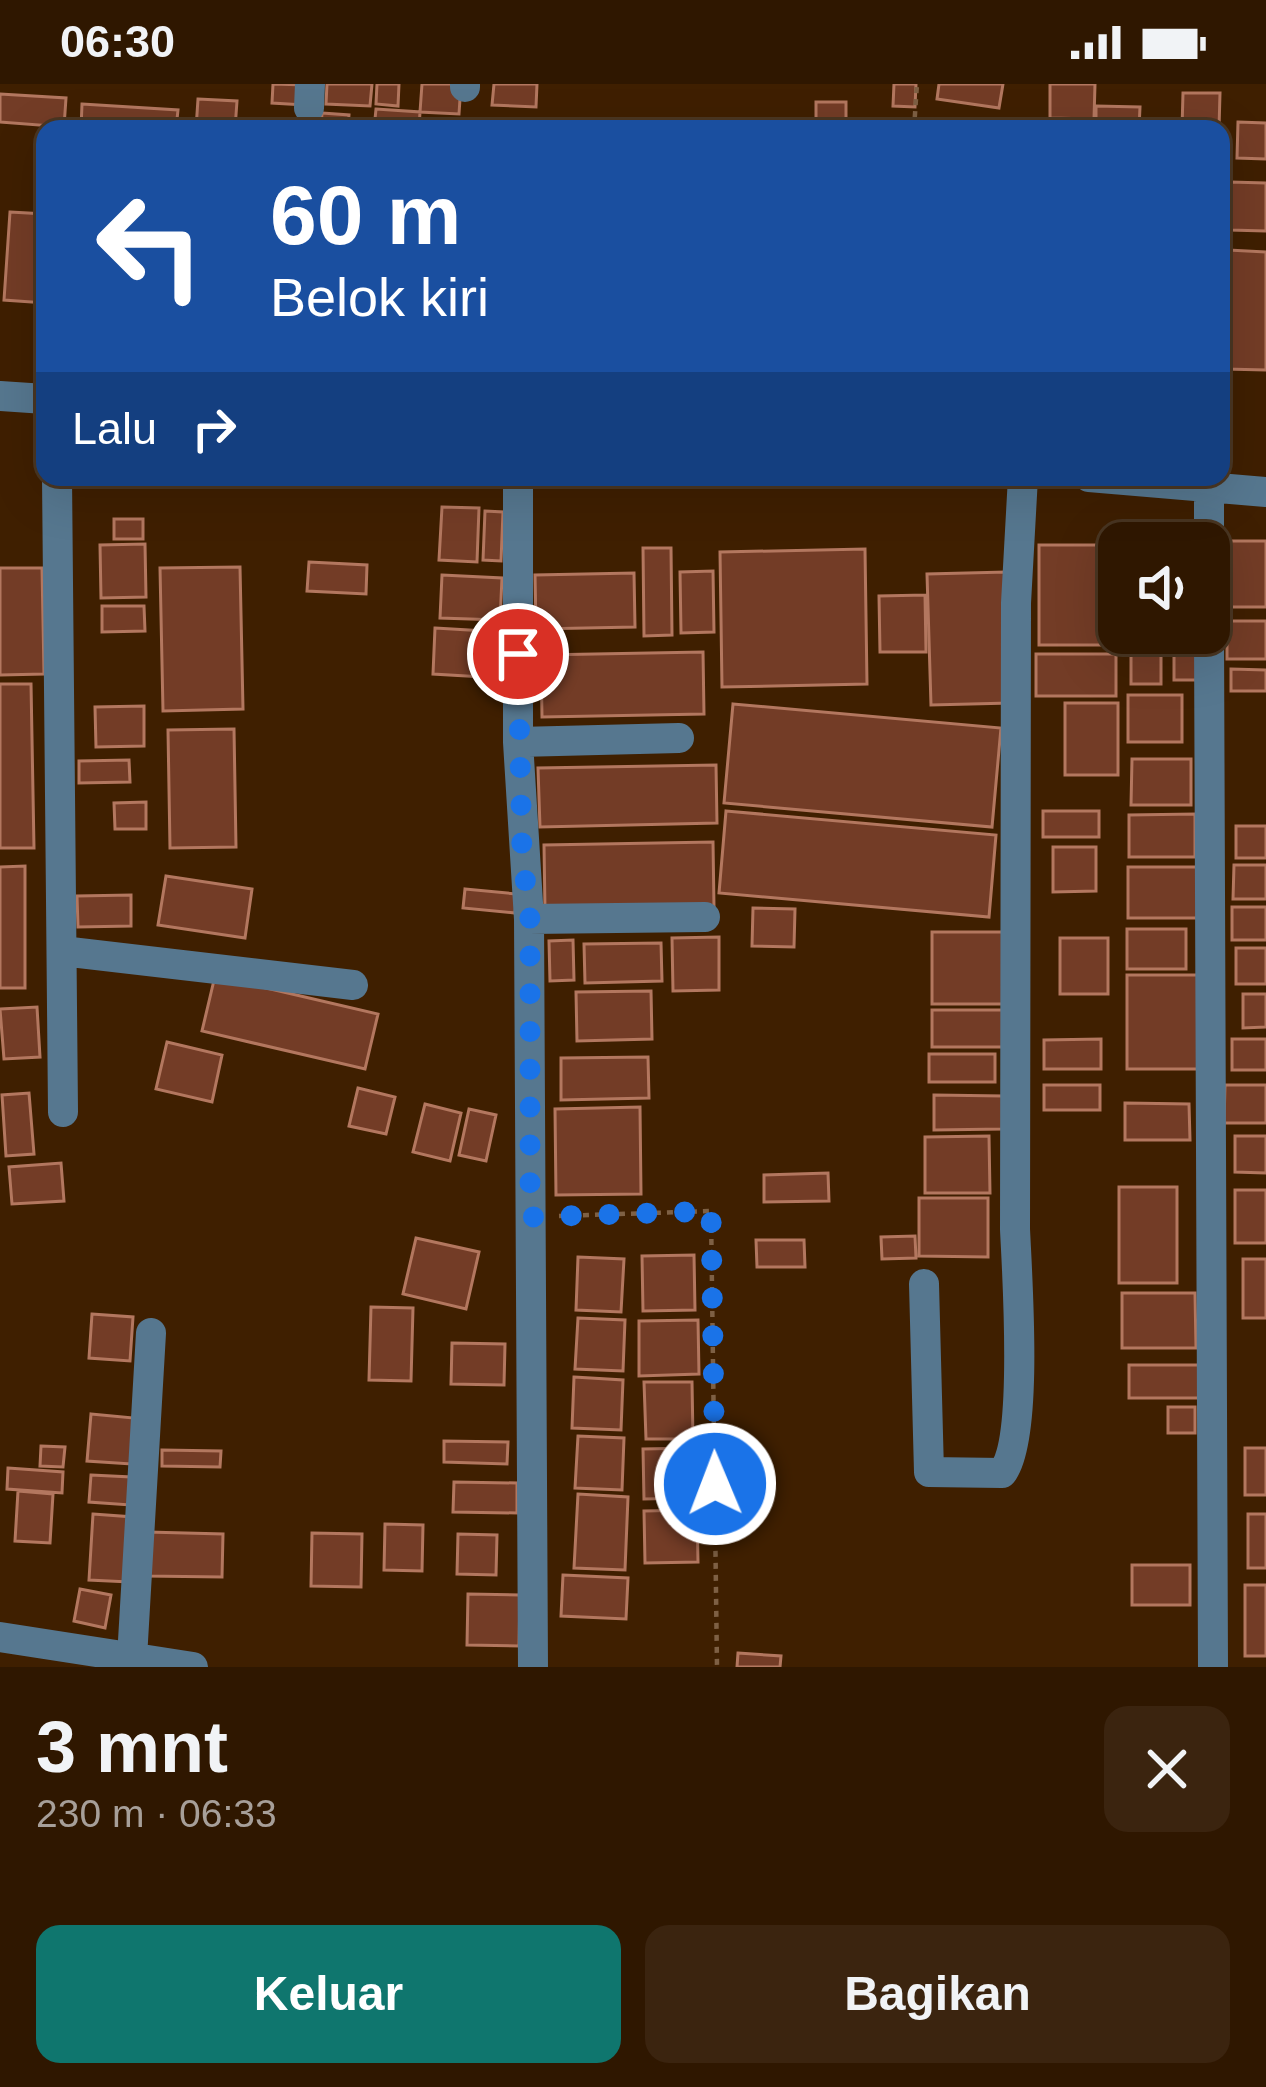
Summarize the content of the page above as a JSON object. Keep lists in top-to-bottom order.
{
  "page": {
    "status": "06:30",
    "turn": ["60 m", "Belok kiri"],
    "then": "Lalu",
    "heading": ["3 mnt", "230 m · 06:33"],
    "buttons": ["Keluar", "Bagikan"]
  }
}
